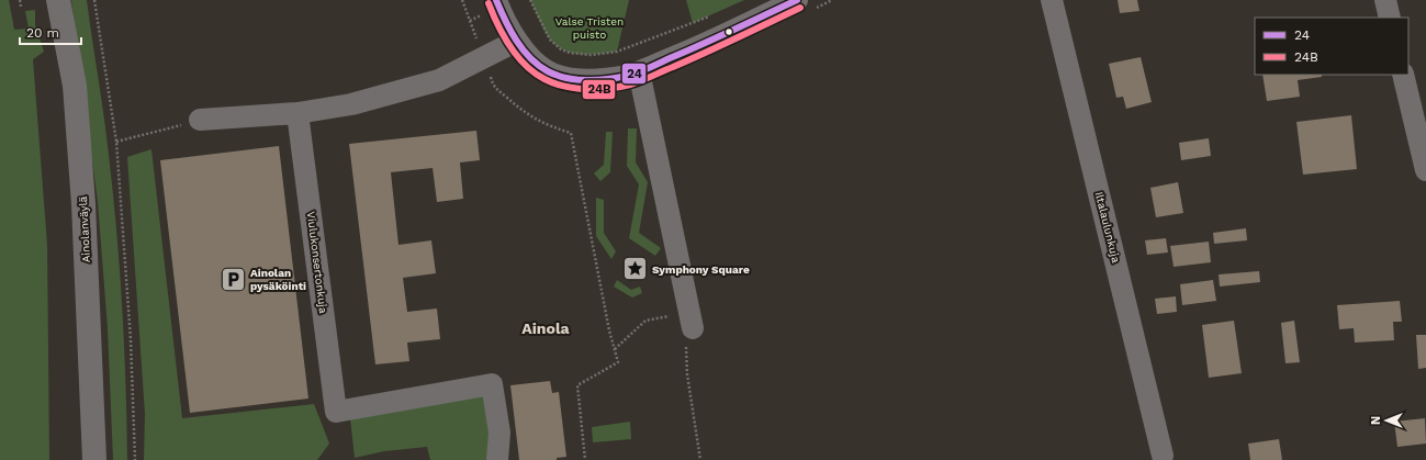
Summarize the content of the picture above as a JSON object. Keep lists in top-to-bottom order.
{
  "streets": {
    "main road": ["Ainolanväylä"],
    "street": ["Iltalaulunkuja", "Viulukonsertonkuja"]
  },
  "districts": ["Ainola"],
  "parks": ["Valse Tristen puisto"],
  "places": {
    "place": ["Symphony Square"],
    "parking": ["Ainolan pysäköinti"]
  },
  "lines": ["transit line 24", "transit line 24B"],
  "legend": ["24", "24B"],
  "scale_bar": "20 m",
  "north": "left"
}
